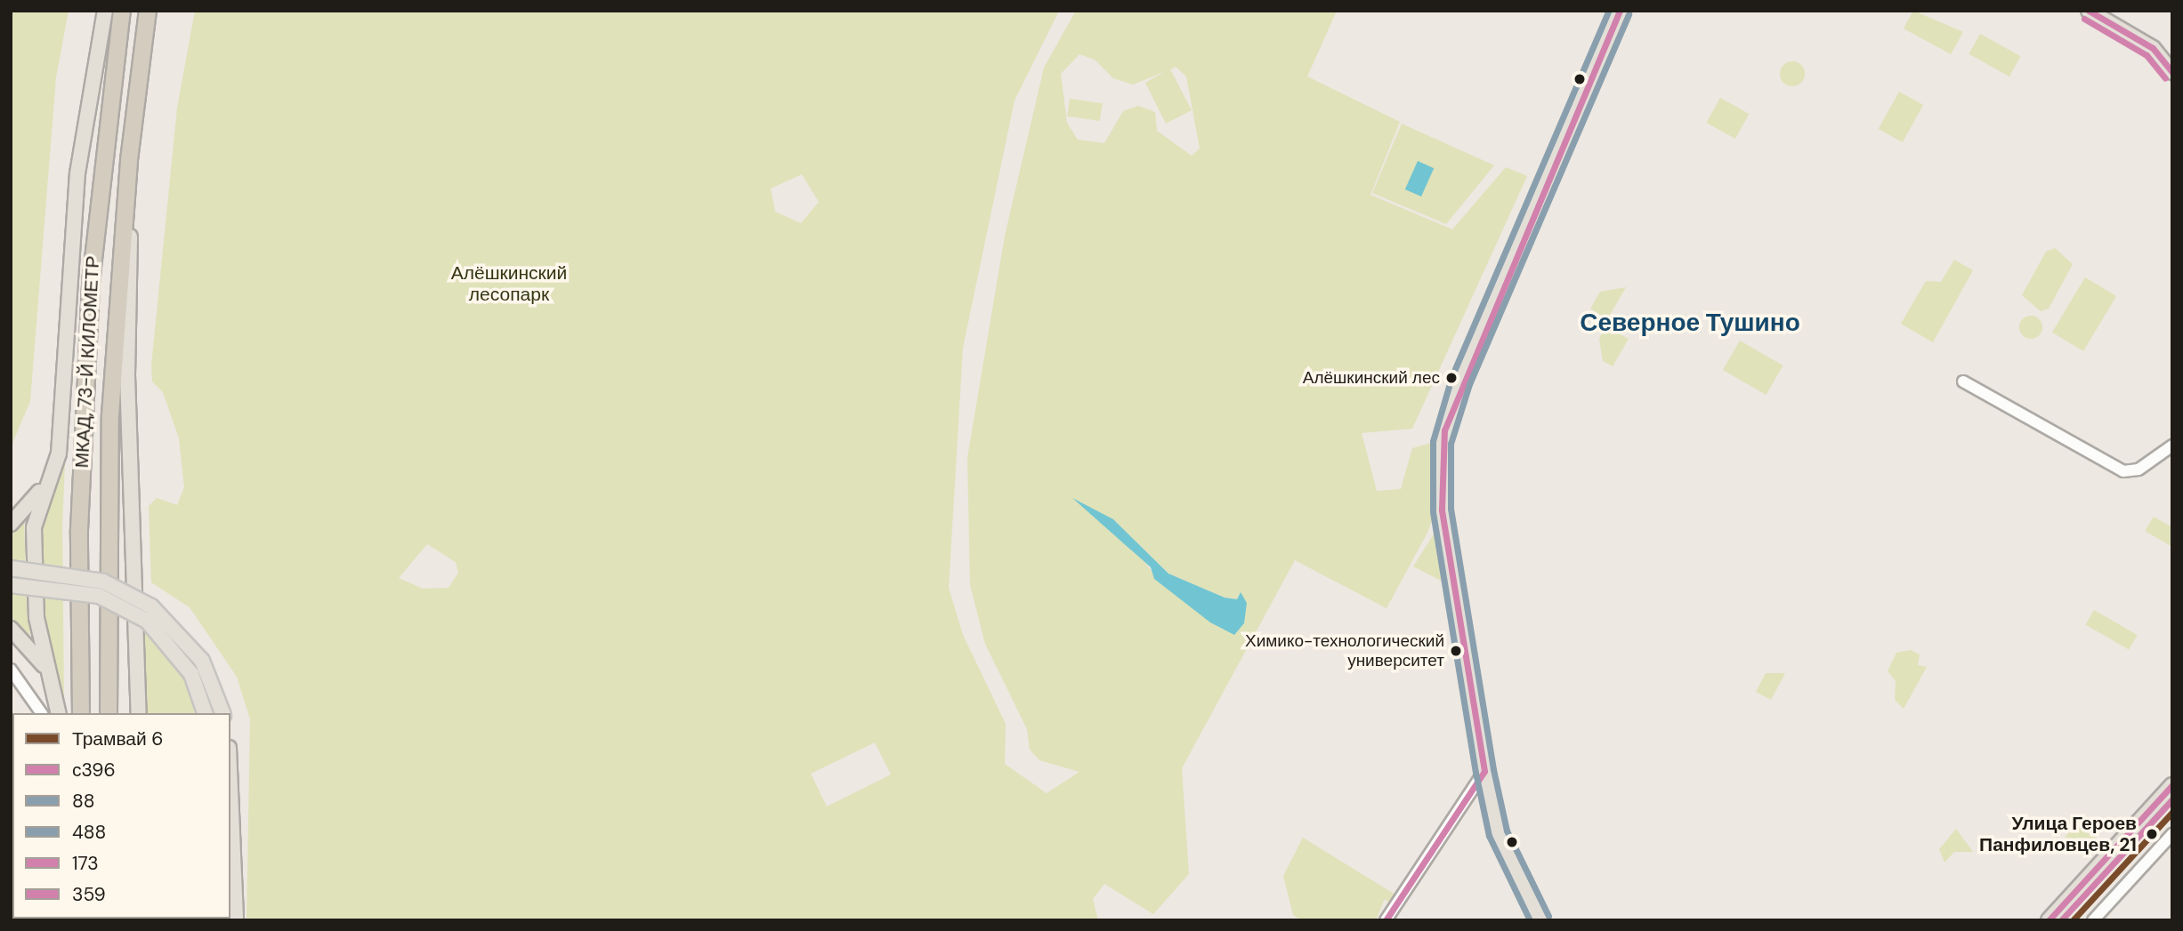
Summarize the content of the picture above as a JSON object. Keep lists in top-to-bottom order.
{
  "streets": {
    "highway": ["МКАД, 73-Й КИЛОМЕТР"]
  },
  "districts": ["Северное Тушино"],
  "parks": ["Алёшкинский лесопарк"],
  "places": ["Алёшкинский лес", "Химико-технологический университет", "Улица Героев Панфиловцев, 21"],
  "lines": [
    "transit line с396",
    "transit line 488",
    "transit line 173",
    "transit line 88",
    "transit line 359",
    "tram line 6"
  ],
  "legend": [
    "Трамвай 6",
    "с396",
    "88",
    "488",
    "173",
    "359"
  ]
}
